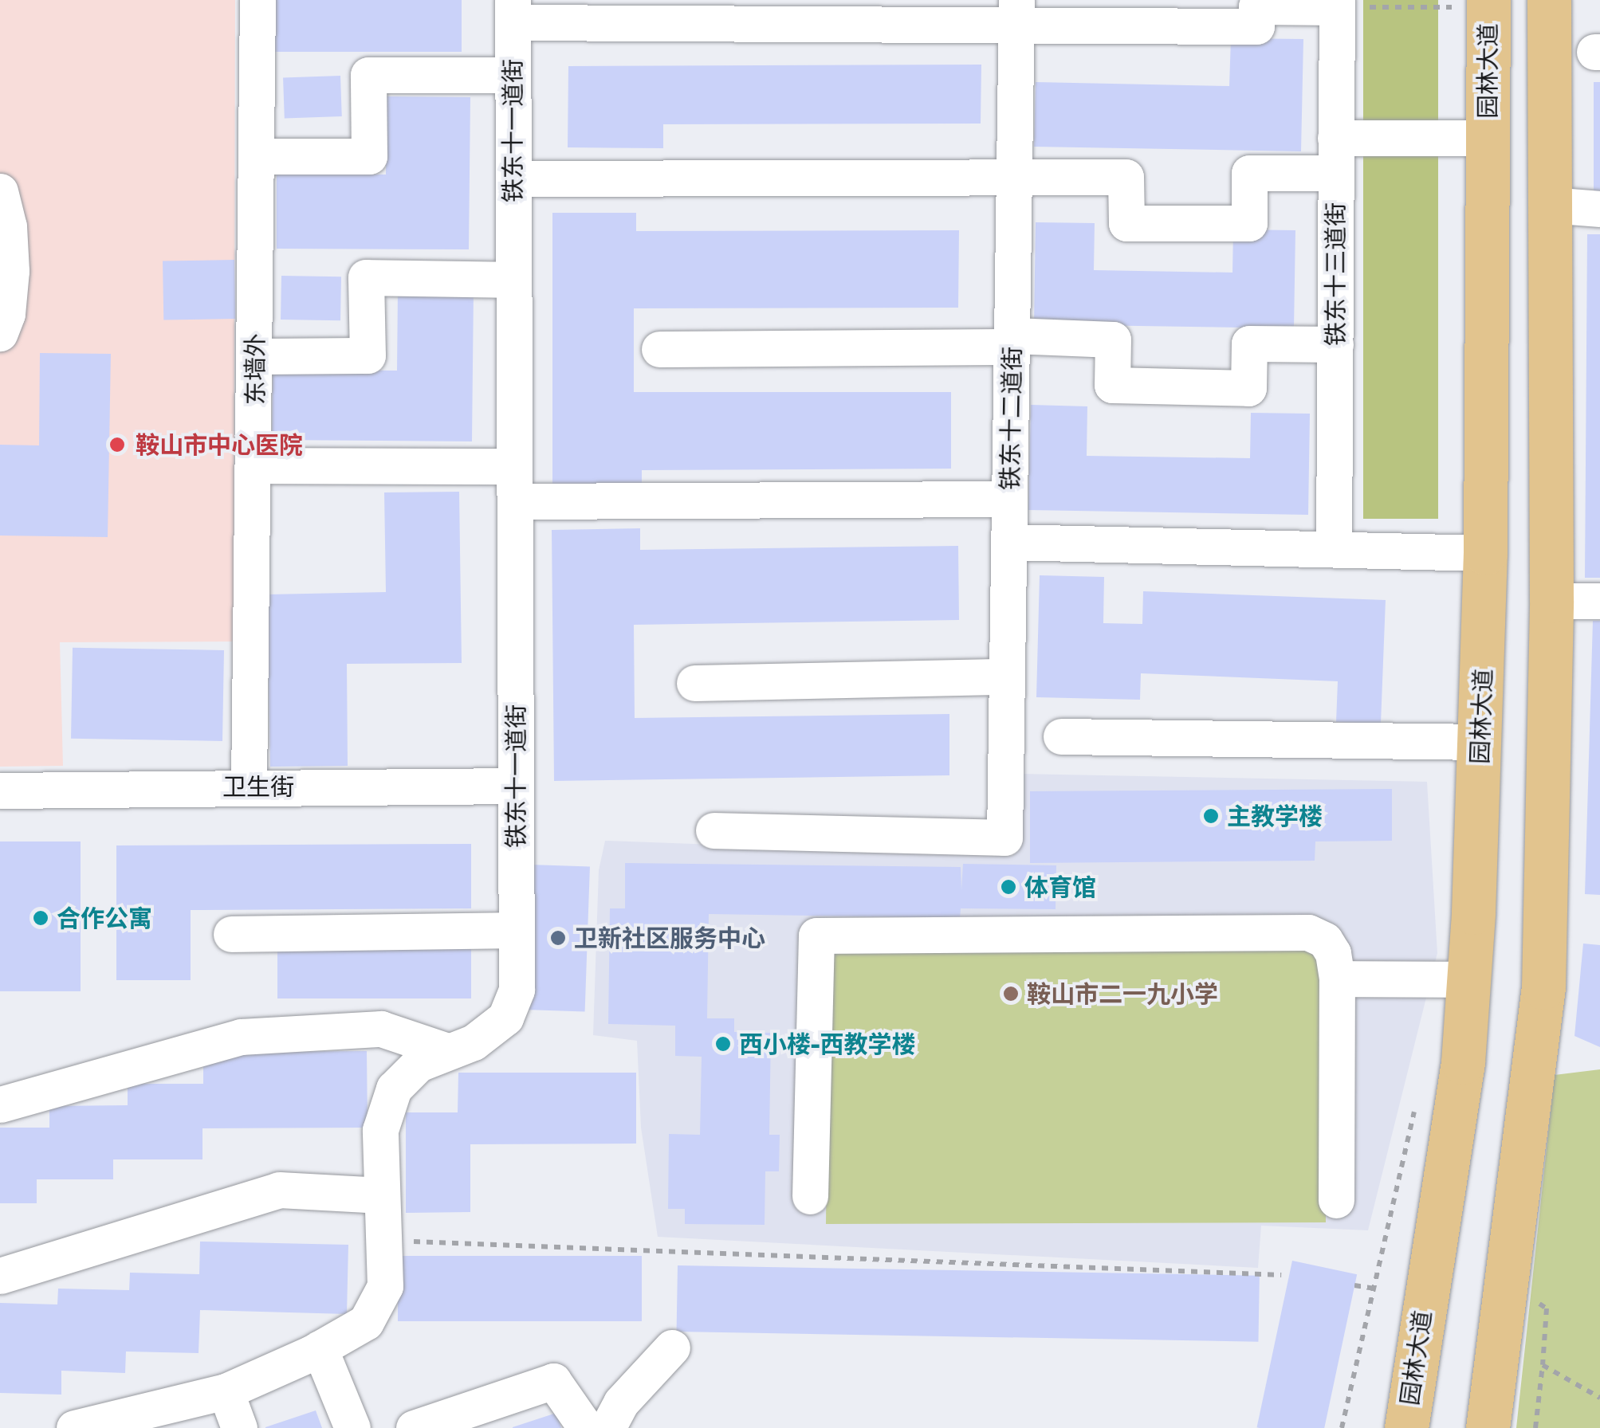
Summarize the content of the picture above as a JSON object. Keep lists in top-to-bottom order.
{
  "streets": {
    "main road": ["园林大道"],
    "street": [
      "铁东十一道街",
      "铁东十三道街",
      "东墙外",
      "铁东十二道街",
      "卫生街"
    ]
  },
  "crossings": [
    ["铁东十一道街", "卫生街"],
    ["东墙外", "卫生街"]
  ],
  "places": [
    "鞍山市中心医院",
    "主教学楼",
    "体育馆",
    "合作公寓",
    "卫新社区服务中心",
    "鞍山市二一九小学",
    "西小楼-西教学楼"
  ]
}
